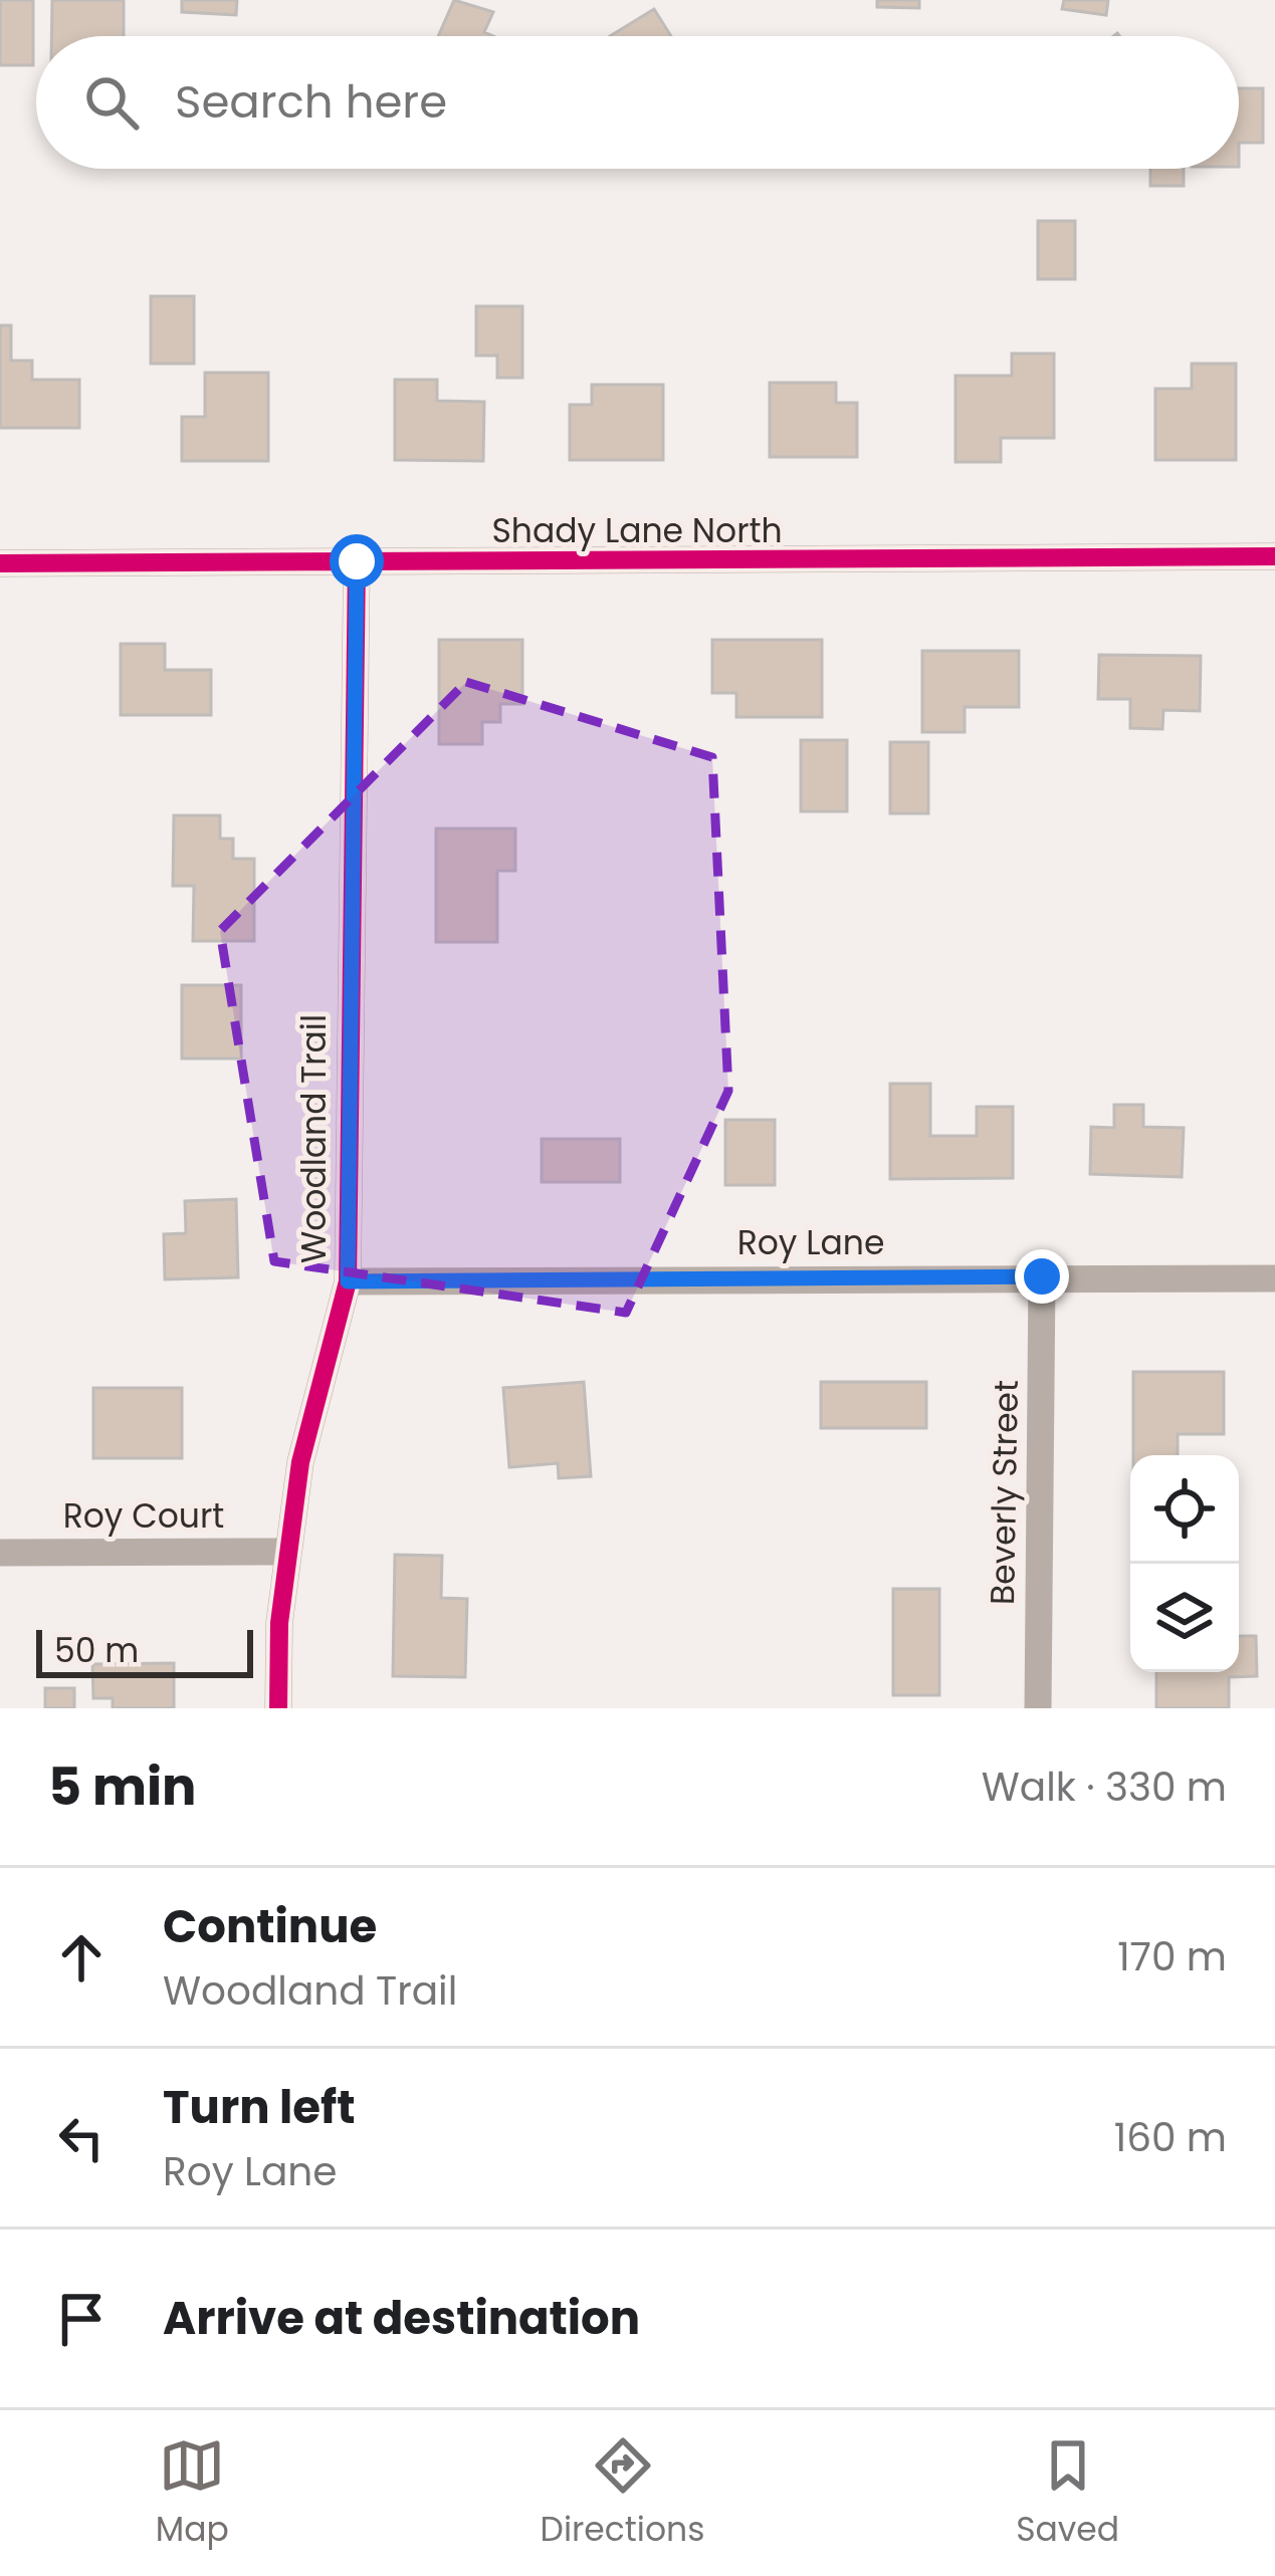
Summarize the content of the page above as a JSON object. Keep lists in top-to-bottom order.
{
  "streets": {
    "street": [
      "Shady Lane North",
      "Woodland Trail",
      "Roy Lane",
      "Beverly Street",
      "Roy Court"
    ]
  },
  "crossings": [
    ["Shady Lane North", "Woodland Trail"],
    ["Woodland Trail", "Roy Lane"],
    ["Woodland Trail", "Roy Court"],
    ["Roy Lane", "Beverly Street"]
  ],
  "scale_bar": "50 m",
  "page": {
    "search": "Search here",
    "scale": "50 m",
    "heading": ["5 min", "Walk · 330 m"],
    "list": [
      ["Continue", "Woodland Trail", "170 m"],
      ["Turn left", "Roy Lane", "160 m"],
      "Arrive at destination"
    ],
    "nav": ["Map", "Directions", "Saved"]
  }
}
